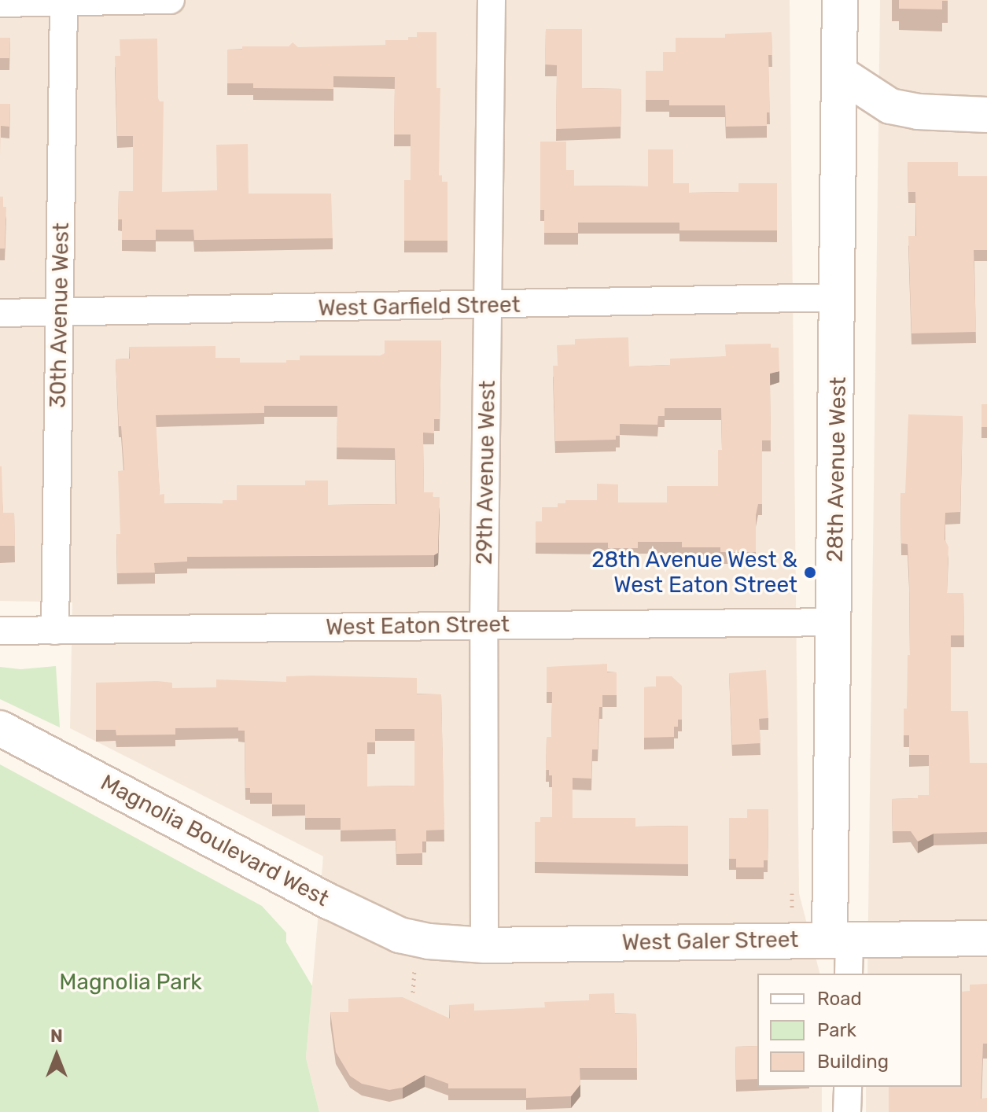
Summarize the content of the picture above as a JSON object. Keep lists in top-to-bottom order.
{
  "streets": {
    "street": [
      "West Garfield Street",
      "30th Avenue West",
      "28th Avenue West",
      "29th Avenue West",
      "West Eaton Street",
      "Magnolia Boulevard West",
      "West Galer Street"
    ]
  },
  "crossings": [
    ["West Garfield Street", "30th Avenue West"],
    ["West Garfield Street", "28th Avenue West"],
    ["West Garfield Street", "29th Avenue West"],
    ["30th Avenue West", "West Eaton Street"],
    ["28th Avenue West", "West Eaton Street"],
    ["28th Avenue West", "West Galer Street"],
    ["29th Avenue West", "West Eaton Street"],
    ["29th Avenue West", "West Galer Street"],
    ["Magnolia Boulevard West", "West Galer Street"]
  ],
  "parks": ["Magnolia Park"],
  "places": ["28th Avenue West & West Eaton Street"],
  "legend": ["Road", "Park", "Building"],
  "north": "top"
}
